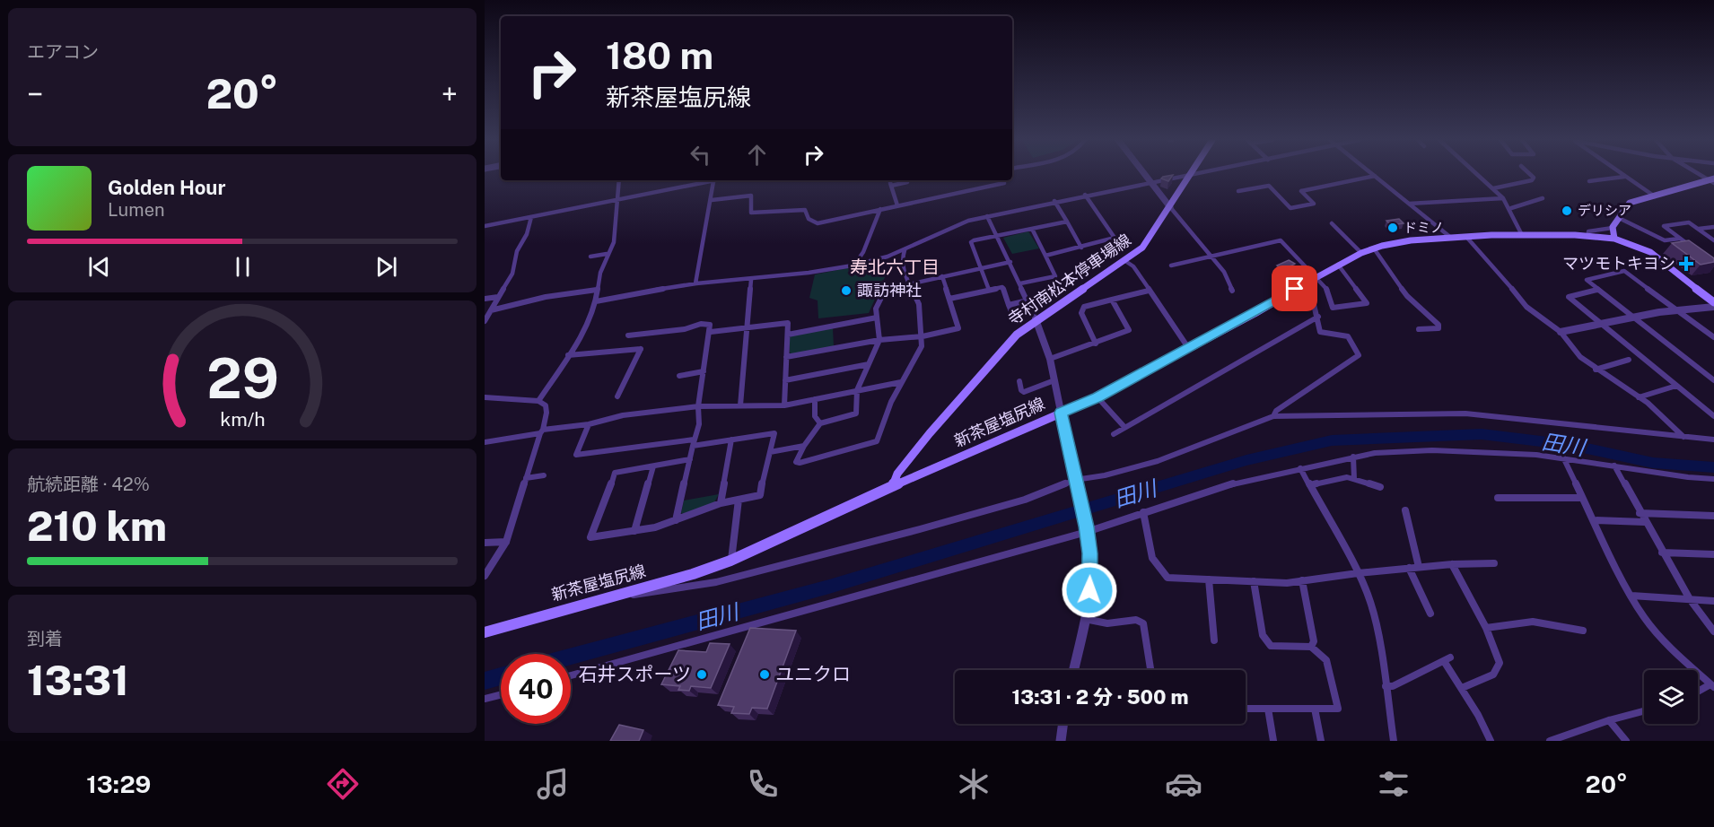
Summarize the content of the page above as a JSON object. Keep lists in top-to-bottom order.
{
  "streets": {
    "main road": ["寺村南松本停車場線", "新茶屋塩尻線"]
  },
  "crossings": [
    ["寺村南松本停車場線", "新茶屋塩尻線"]
  ],
  "districts": ["寿北六丁目"],
  "water": ["田川"],
  "places": {
    "other": [
      "デリシア",
      "ドミノ",
      "諏訪神社",
      "石井スポーツ",
      "ユニクロ"
    ],
    "health": ["マツモトキヨシ"]
  },
  "page": {
    "tile": [
      "エアコン",
      ["航続距離 · 42%", "210 km"],
      ["到着", "13:31"]
    ],
    "turn": ["180 m", "新茶屋塩尻線"],
    "heat": ["−", "20°", "+"],
    "song": ["Golden Hour", "Lumen"],
    "limit": "40",
    "trip": "13:31 · 2 分 · 500 m",
    "tabs": ["13:29", "20°"],
    "gauge": ["29", "km/h"]
  }
}
